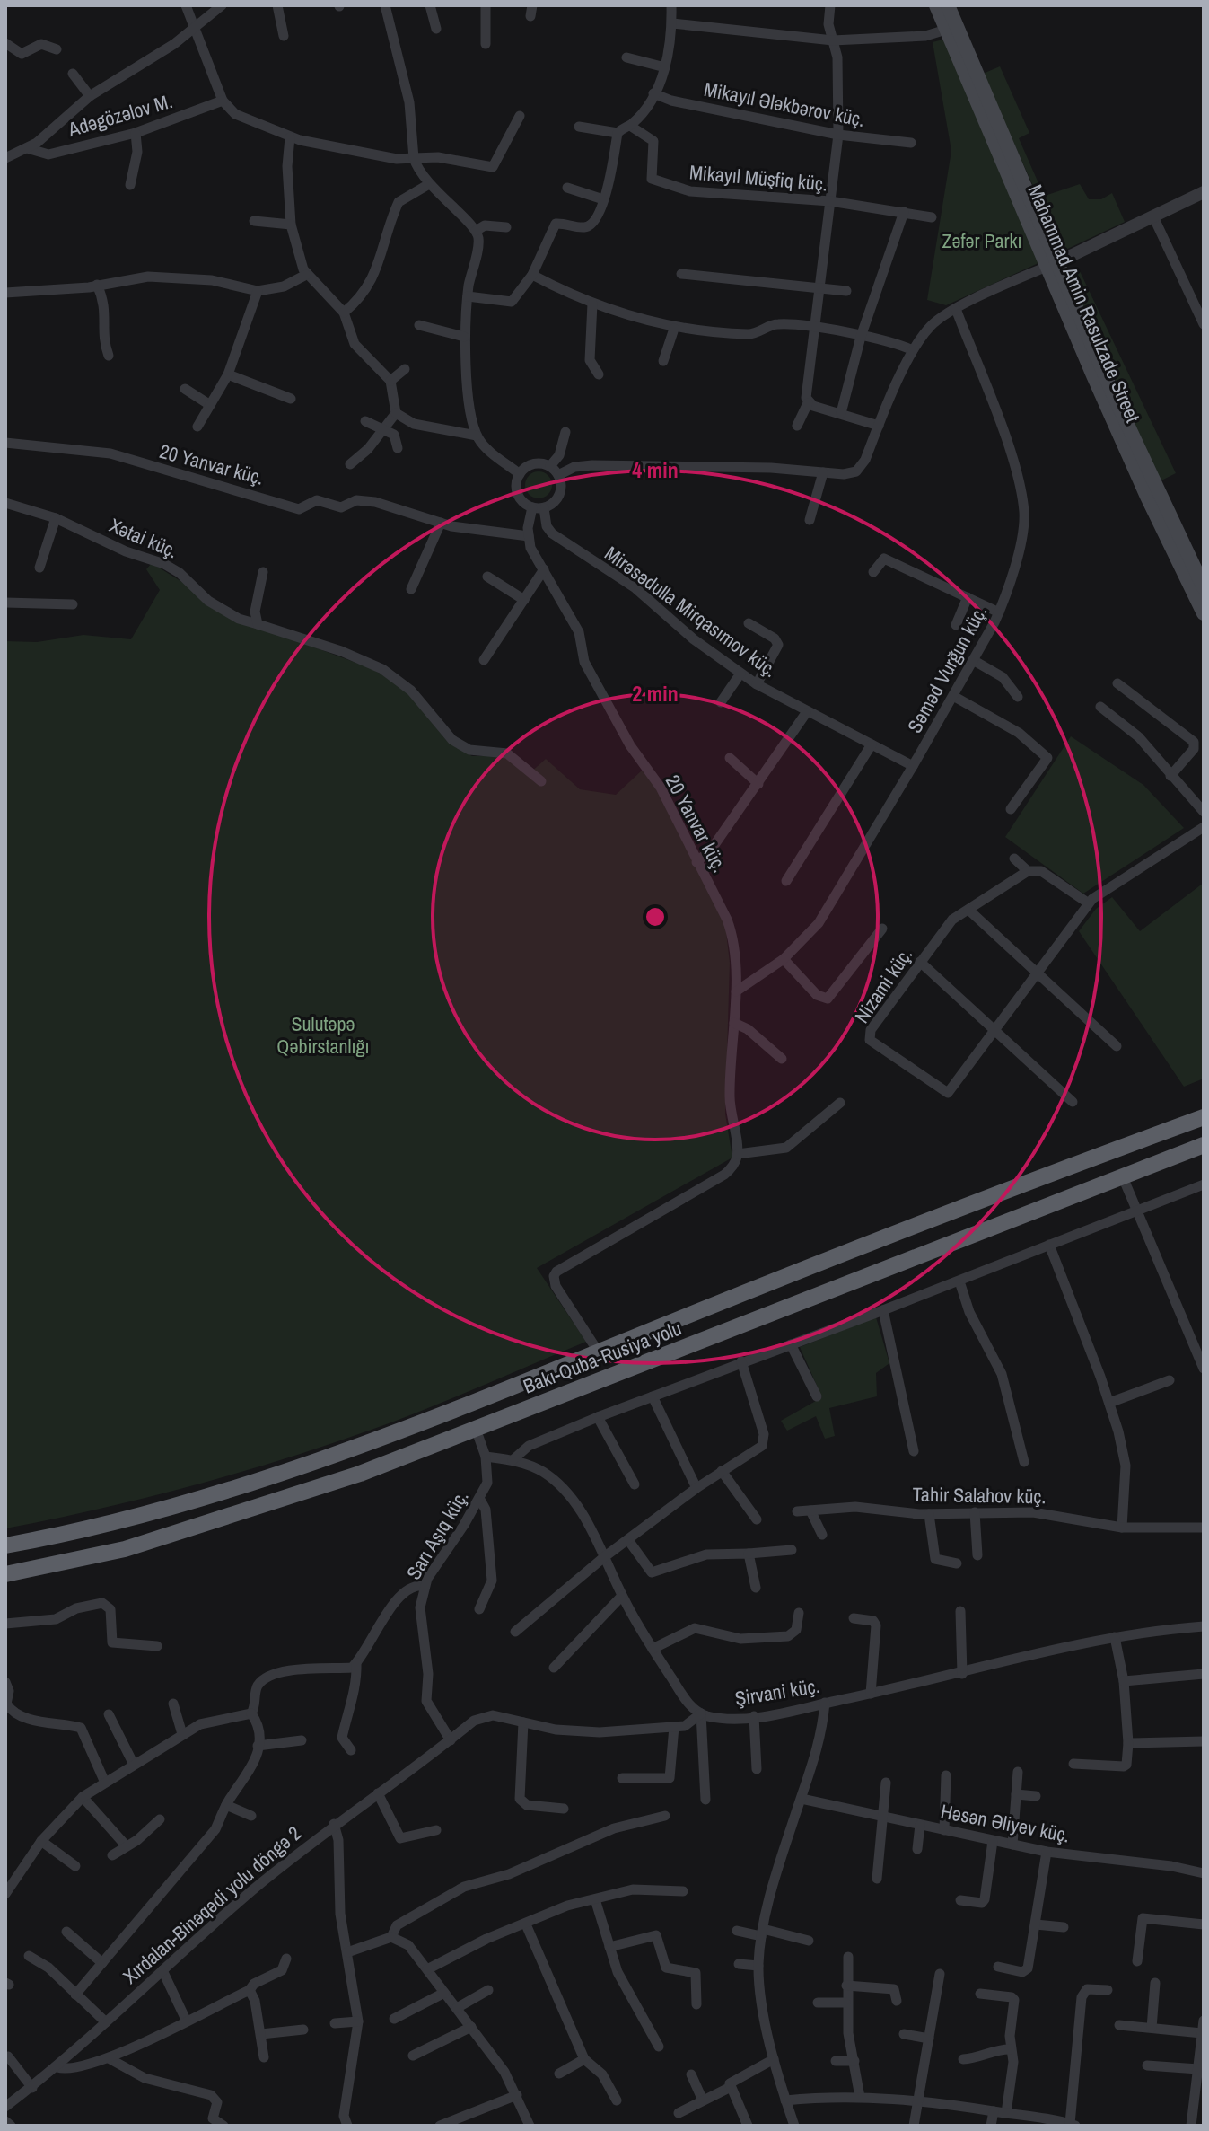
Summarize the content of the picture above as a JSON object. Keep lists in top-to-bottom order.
{
  "streets": {
    "highway": ["Bakı-Quba-Rusiya yolu"],
    "main road": ["Mahammad Amin Rasulzade Street"],
    "street": [
      "Mikayıl Ələkbərov küç.",
      "Adəgözəlov M.",
      "Mikayıl Müşfiq küç.",
      "20 Yanvar küç.",
      "Xətai küç.",
      "Mirəsədulla Mirqasımov küç.",
      "Səməd Vurğun küç.",
      "Nizami küç.",
      "Tahir Salahov küç.",
      "Sarı Aşıq küç.",
      "Şirvani küç.",
      "Həsən Əliyev küç.",
      "Xırdalan-Binəqədi yolu döngə 2"
    ]
  },
  "crossings": [
    ["20 Yanvar küç.", "Səməd Vurğun küç."],
    ["Mirəsədulla Mirqasımov küç.", "Səməd Vurğun küç."],
    ["Bakı-Quba-Rusiya yolu", "Sarı Aşıq küç."],
    ["Sarı Aşıq küç.", "Xırdalan-Binəqədi yolu döngə 2"]
  ],
  "parks": ["Zəfər Parkı", "Sulutəpə Qəbirstanlığı"],
  "rings": ["4 min", "2 min"]
}
